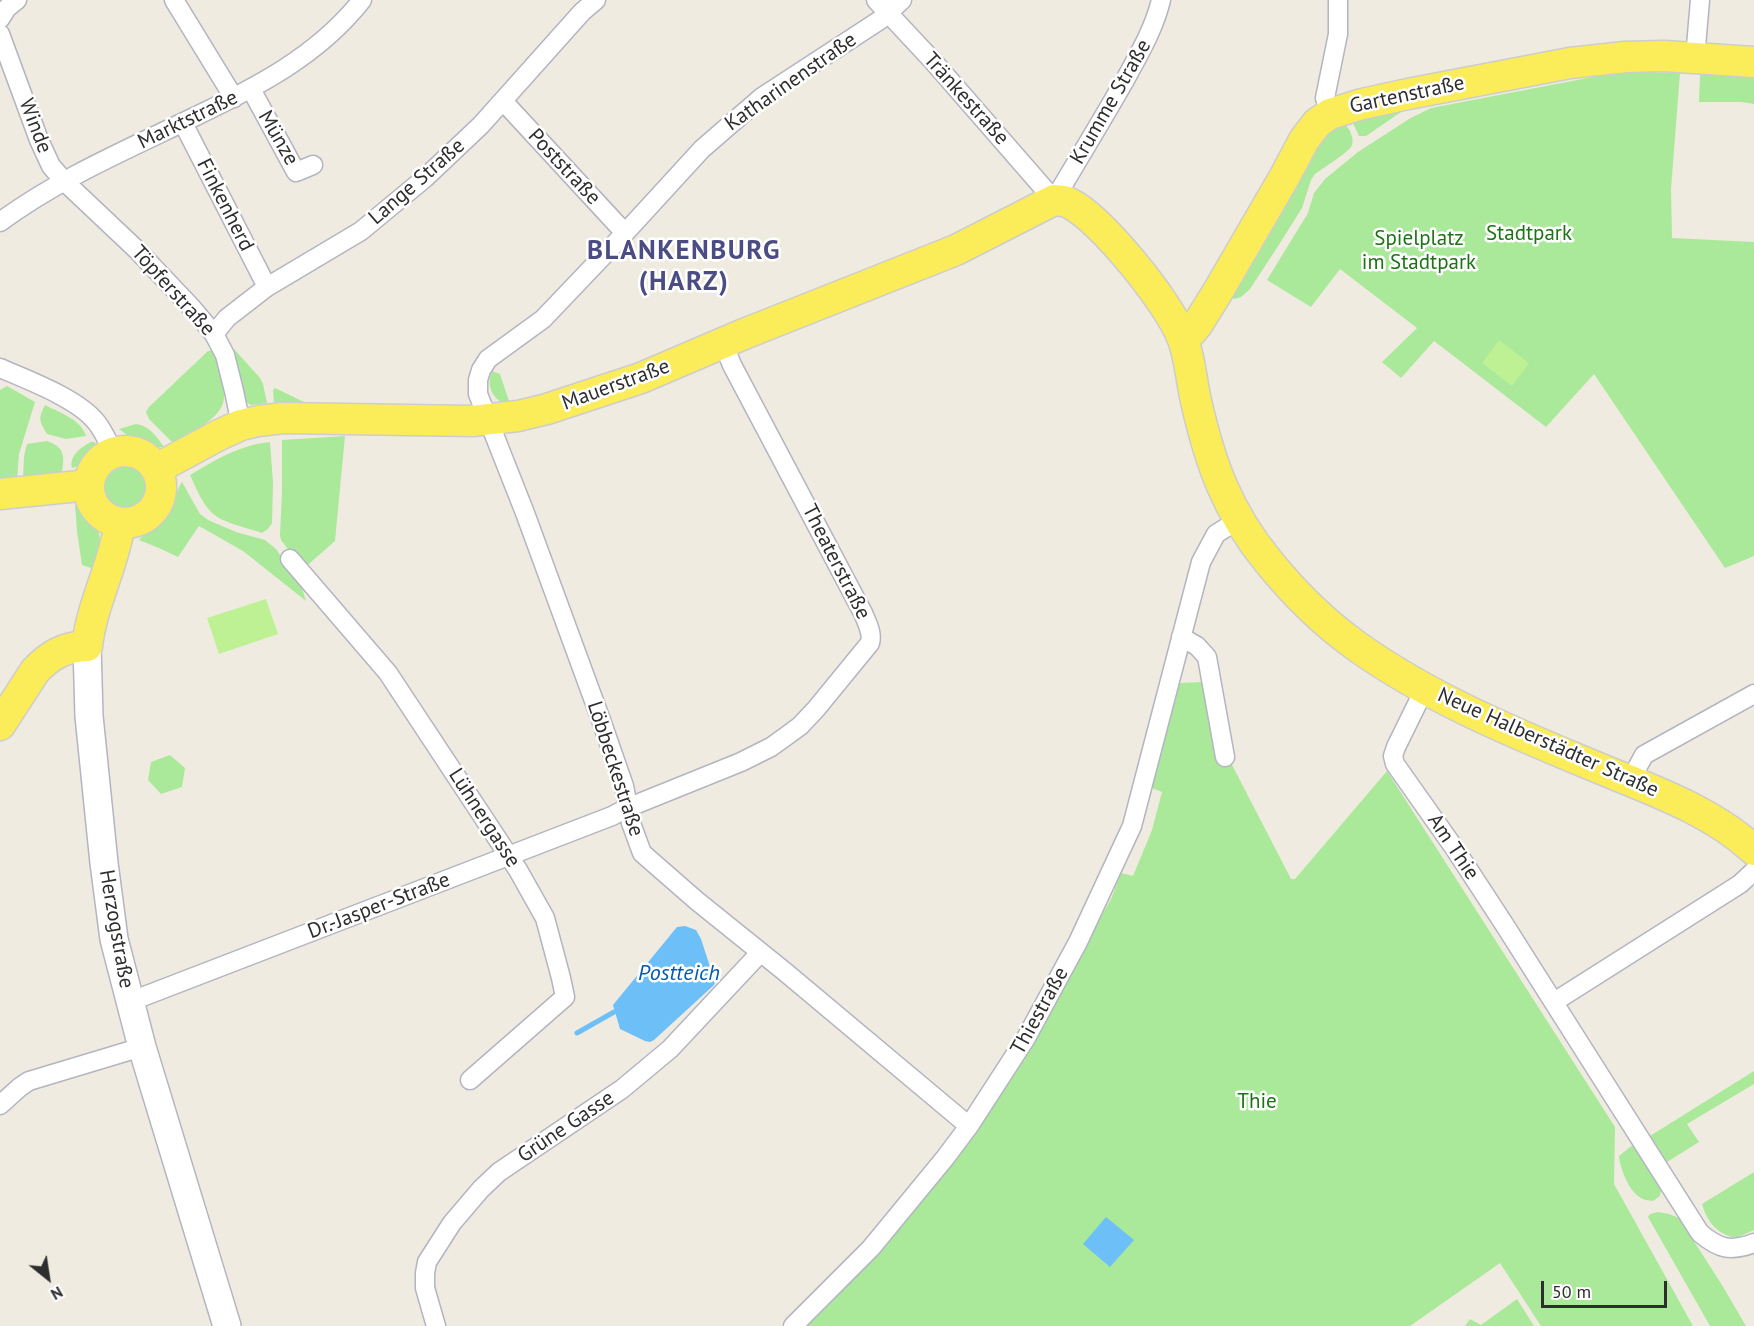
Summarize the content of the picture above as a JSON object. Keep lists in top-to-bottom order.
{
  "streets": {
    "main road": [
      "Gartenstraße",
      "Mauerstraße",
      "Neue Halberstädter Straße",
      "Herzogstraße"
    ],
    "street": [
      "Katharinenstraße",
      "Tränkestraße",
      "Krumme Straße",
      "Marktstraße",
      "Winde",
      "Münze",
      "Poststraße",
      "Lange Straße",
      "Finkenherd",
      "Töpferstraße",
      "Theaterstraße",
      "Löbbeckestraße",
      "Lühnergasse",
      "Am Thie",
      "Dr.-Jasper-Straße",
      "Thiestraße",
      "Grüne Gasse"
    ]
  },
  "crossings": [
    ["Katharinenstraße", "Tränkestraße"],
    ["Katharinenstraße", "Poststraße"],
    ["Katharinenstraße", "Mauerstraße"],
    ["Katharinenstraße", "Löbbeckestraße"],
    ["Gartenstraße", "Neue Halberstädter Straße"],
    ["Tränkestraße", "Krumme Straße"],
    ["Tränkestraße", "Mauerstraße"],
    ["Tränkestraße", "Neue Halberstädter Straße"],
    ["Krumme Straße", "Mauerstraße"],
    ["Krumme Straße", "Neue Halberstädter Straße"],
    ["Marktstraße", "Winde"],
    ["Marktstraße", "Münze"],
    ["Marktstraße", "Finkenherd"],
    ["Marktstraße", "Töpferstraße"],
    ["Winde", "Töpferstraße"],
    ["Poststraße", "Lange Straße"],
    ["Lange Straße", "Finkenherd"],
    ["Lange Straße", "Töpferstraße"],
    ["Töpferstraße", "Mauerstraße"],
    ["Mauerstraße", "Theaterstraße"],
    ["Mauerstraße", "Neue Halberstädter Straße"],
    ["Mauerstraße", "Löbbeckestraße"],
    ["Mauerstraße", "Herzogstraße"],
    ["Theaterstraße", "Löbbeckestraße"],
    ["Theaterstraße", "Dr.-Jasper-Straße"],
    ["Neue Halberstädter Straße", "Am Thie"],
    ["Neue Halberstädter Straße", "Thiestraße"],
    ["Löbbeckestraße", "Dr.-Jasper-Straße"],
    ["Löbbeckestraße", "Thiestraße"],
    ["Löbbeckestraße", "Grüne Gasse"],
    ["Lühnergasse", "Dr.-Jasper-Straße"],
    ["Dr.-Jasper-Straße", "Herzogstraße"]
  ],
  "districts": ["BLANKENBURG (HARZ)"],
  "water": ["Postteich"],
  "parks": ["Stadtpark", "Spielplatz im Stadtpark", "Thie"],
  "scale_bar": "50 m",
  "north": "bottom right"
}
